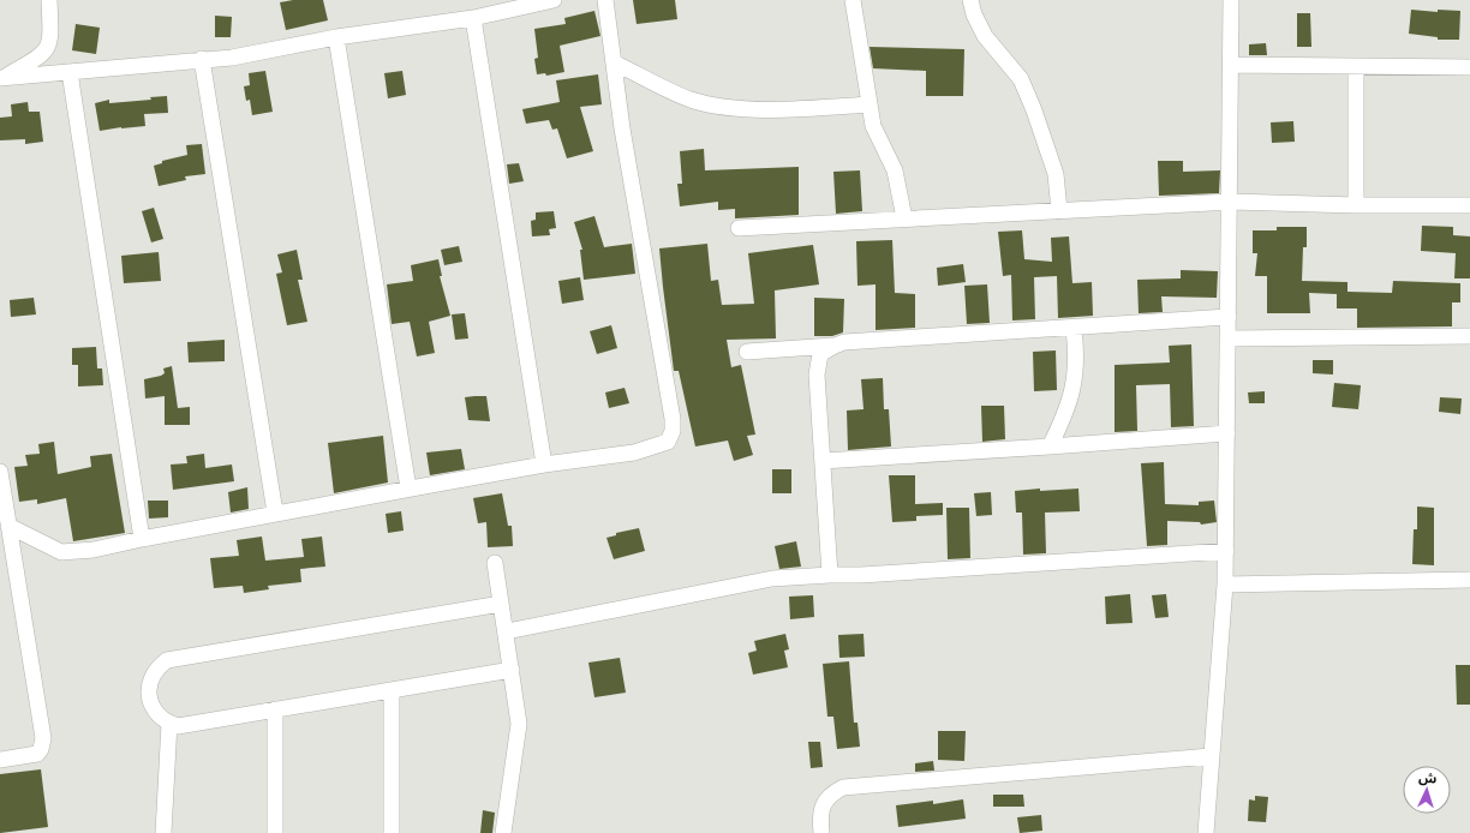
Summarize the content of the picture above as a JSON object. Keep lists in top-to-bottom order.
{
  "north": "top"
}
